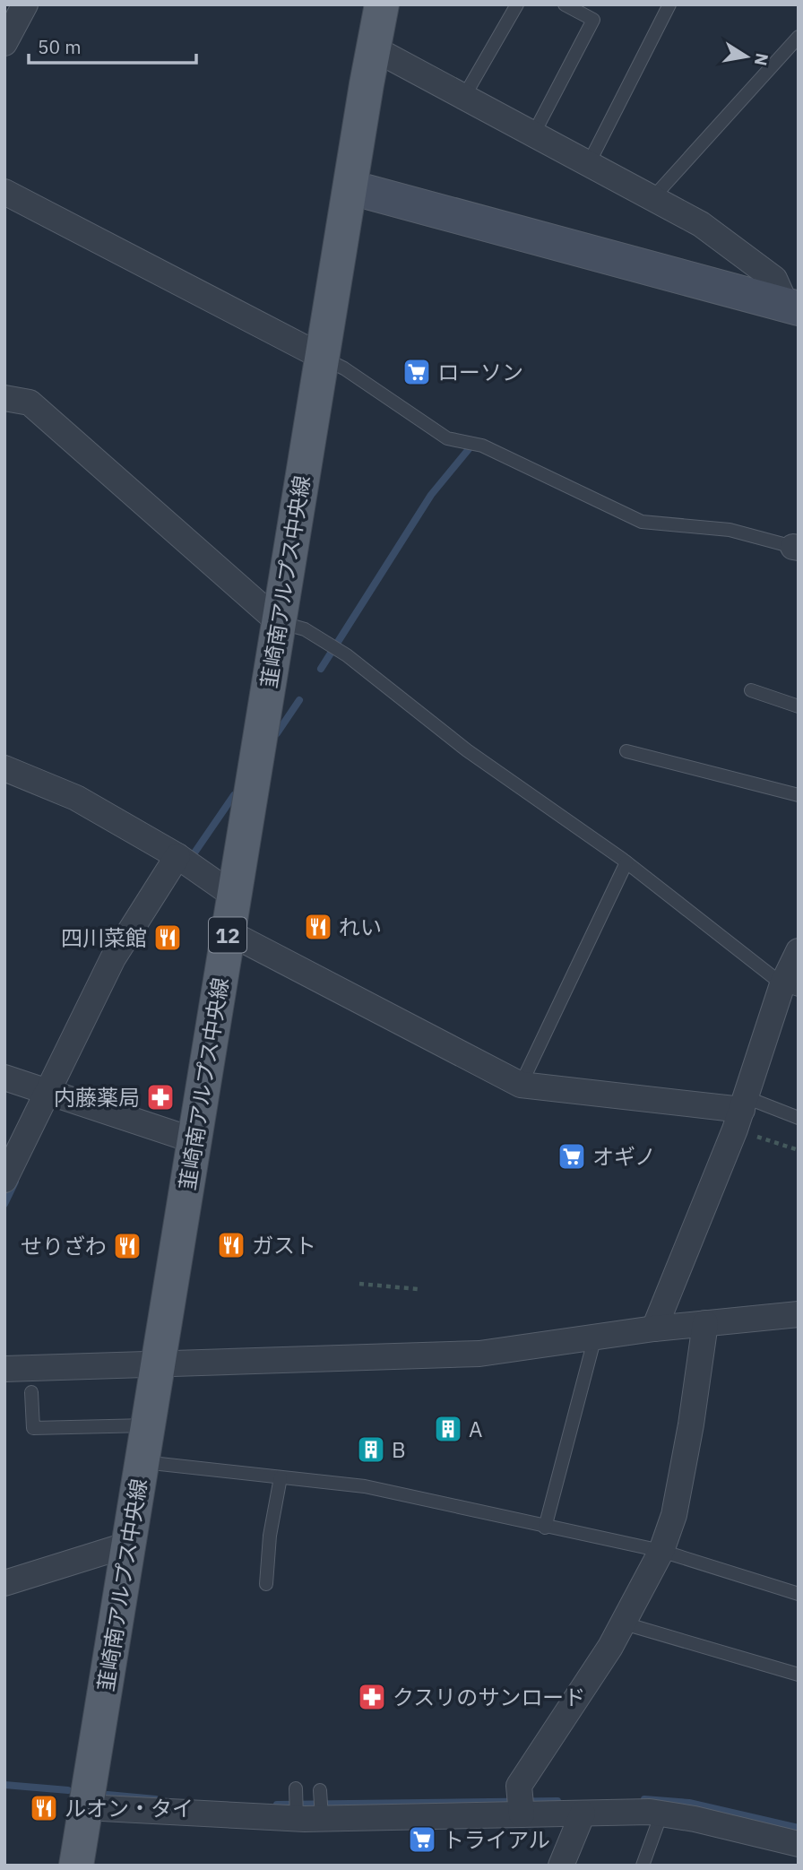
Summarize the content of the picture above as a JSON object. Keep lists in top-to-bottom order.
{
  "streets": {
    "main road": ["韮崎南アルプス中央線", "12"]
  },
  "places": {
    "supermarket": ["ローソン", "オギノ", "トライアル"],
    "restaurant": [
      "れい",
      "四川菜館",
      "ガスト",
      "せりざわ",
      "ルオン・タイ"
    ],
    "pharmacy": ["内藤薬局", "クスリのサンロード"],
    "building": ["A", "B"]
  },
  "scale_bar": "50 m",
  "north": "right"
}
